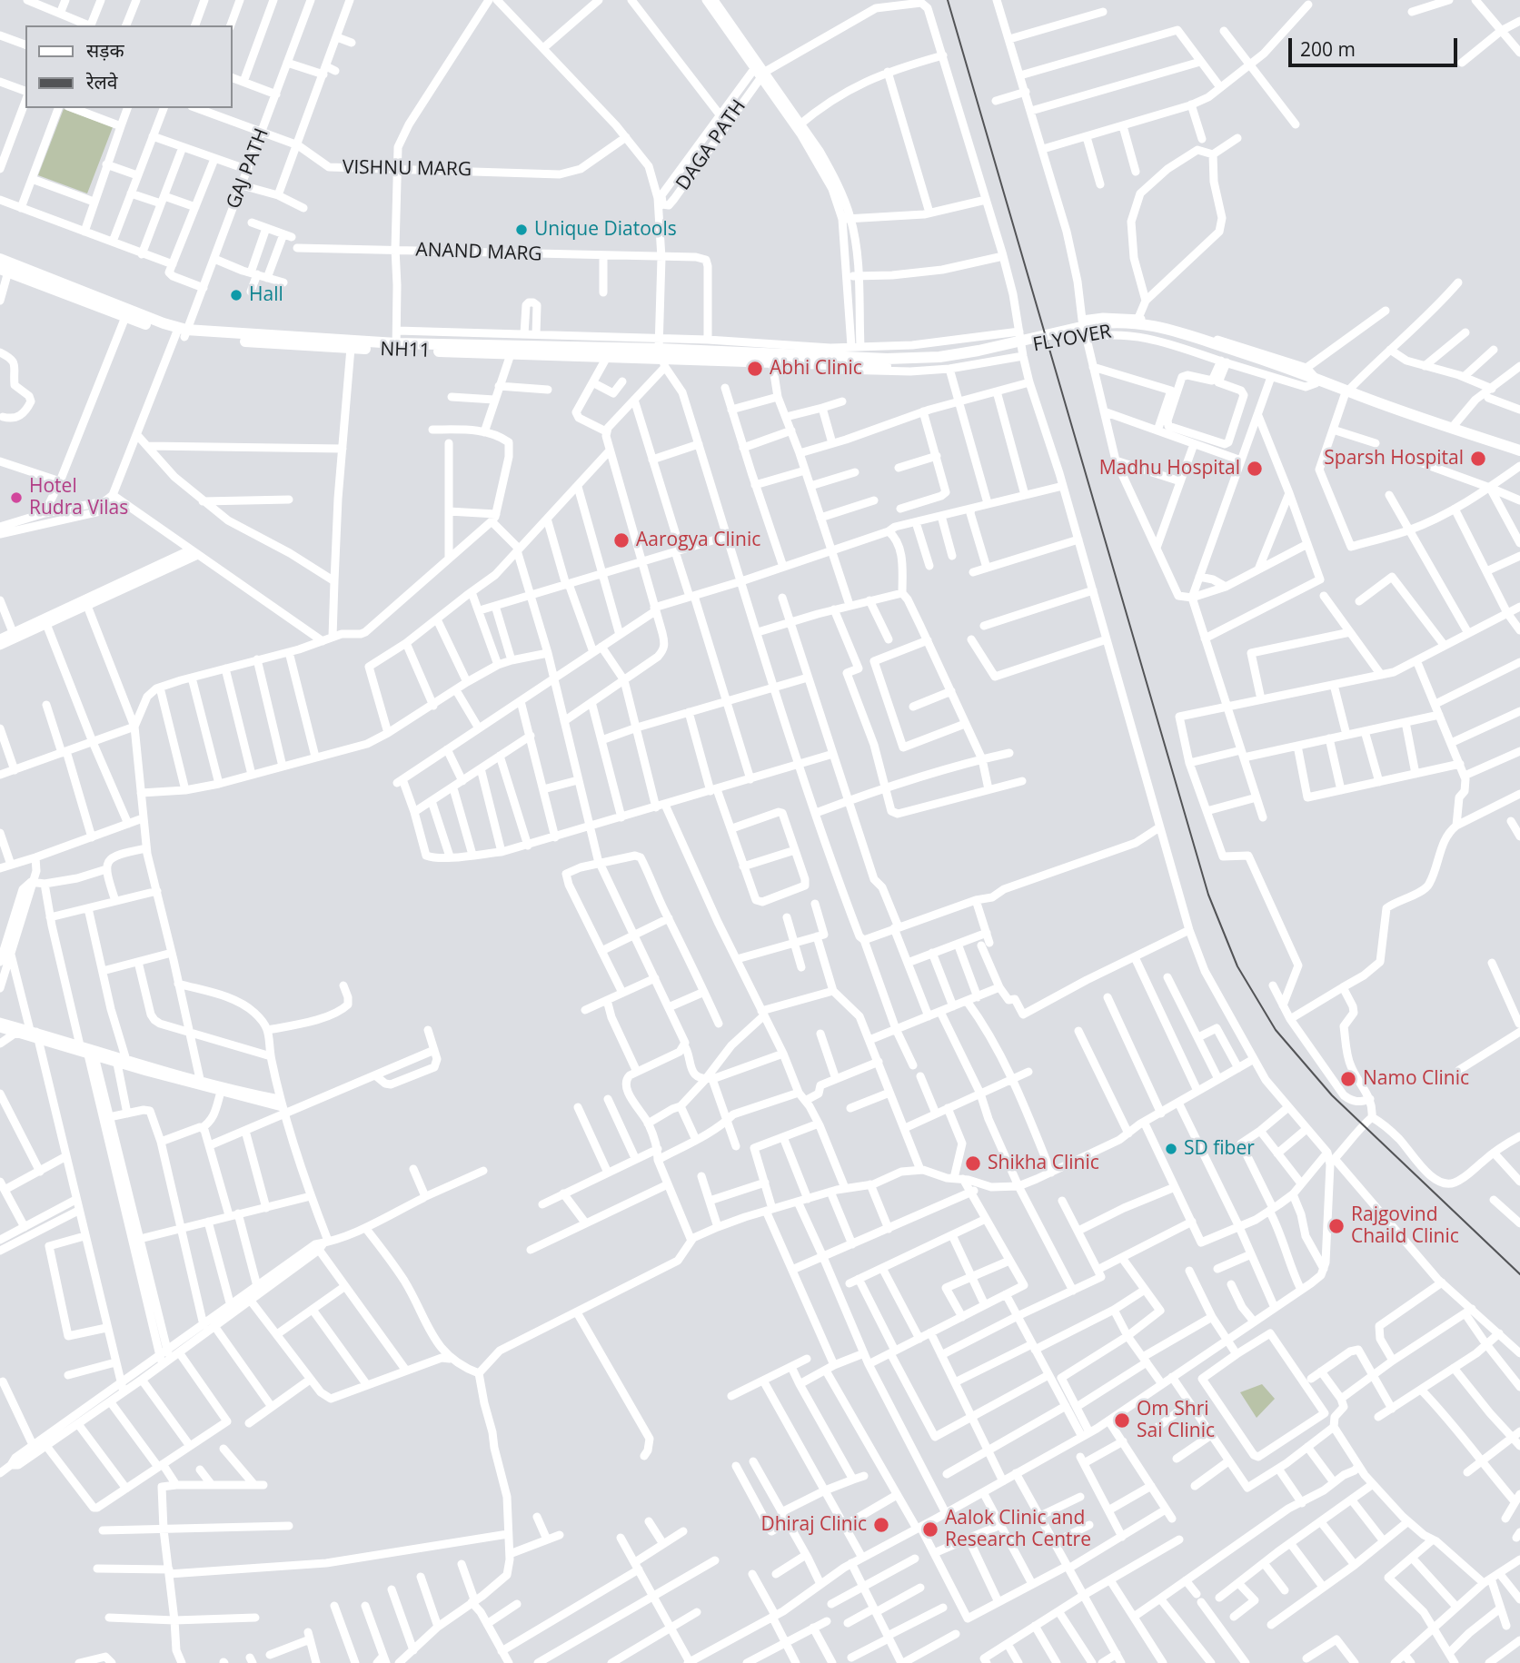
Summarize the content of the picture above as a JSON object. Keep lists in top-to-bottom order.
{
  "streets": {
    "highway": ["FLYOVER", "NH11"],
    "street": [
      "DAGA PATH",
      "GAJ PATH",
      "VISHNU MARG",
      "ANAND MARG"
    ]
  },
  "crossings": [
    ["GAJ PATH", "VISHNU MARG"],
    ["GAJ PATH", "NH11"],
    ["FLYOVER", "NH11"]
  ],
  "places": [
    "Unique Diatools",
    "Hall",
    "Abhi Clinic",
    "Sparsh Hospital",
    "Madhu Hospital",
    "Hotel Rudra Vilas",
    "Aarogya Clinic",
    "Namo Clinic",
    "SD fiber",
    "Shikha Clinic",
    "Rajgovind Chaild Clinic",
    "Om Shri Sai Clinic",
    "Dhiraj Clinic",
    "Aalok Clinic and Research Centre"
  ],
  "legend": ["सड़क", "रेलवे"],
  "scale_bar": "200 m"
}
